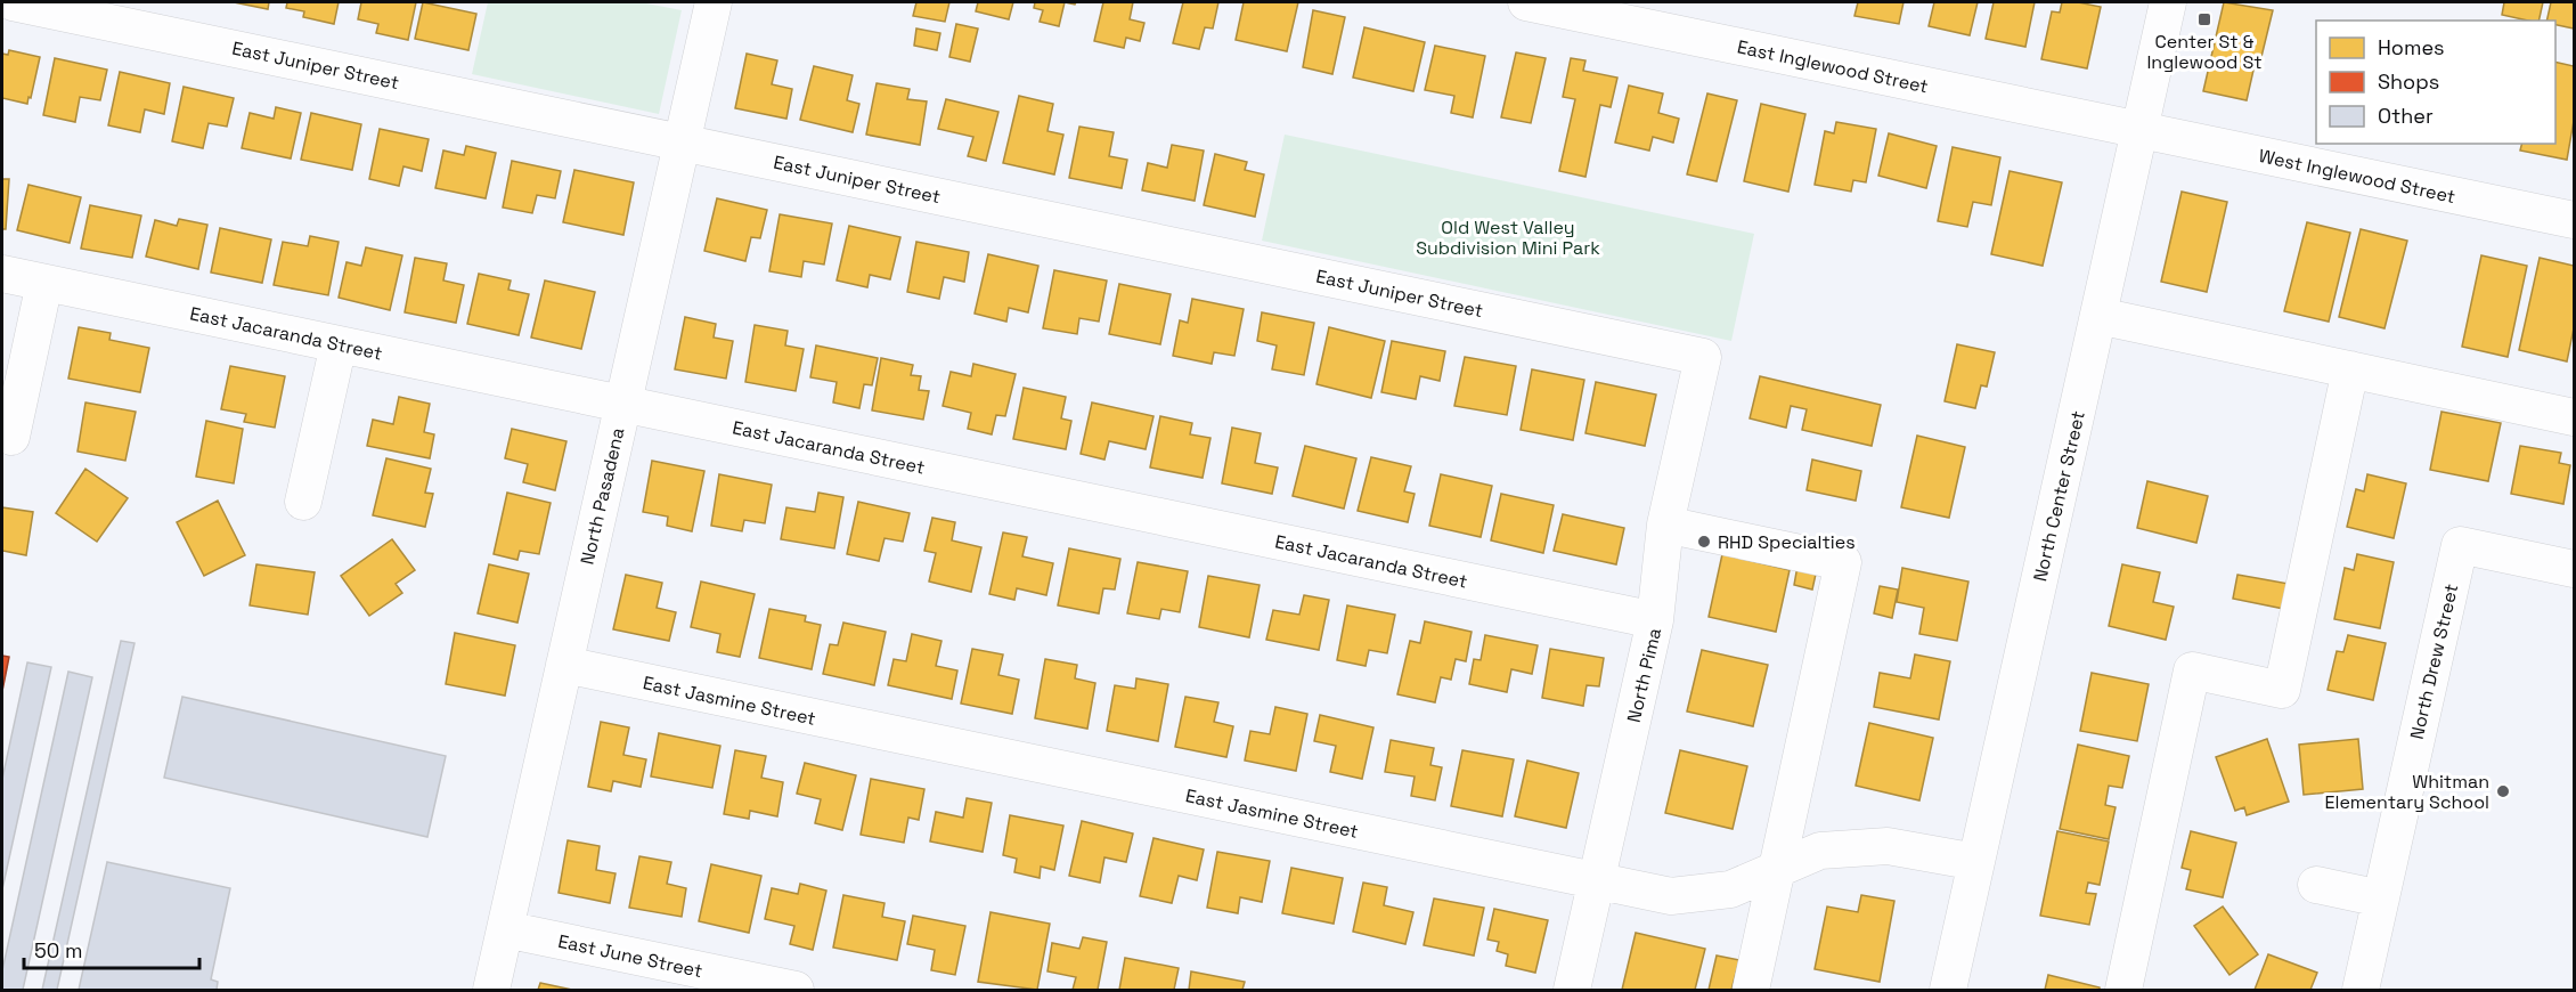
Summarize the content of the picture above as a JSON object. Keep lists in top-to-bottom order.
{
  "streets": {
    "street": [
      "East Juniper Street",
      "East Inglewood Street",
      "West Inglewood Street",
      "East Jacaranda Street",
      "North Pasadena",
      "North Center Street",
      "North Drew Street",
      "North Pima",
      "East Jasmine Street",
      "East June Street"
    ]
  },
  "crossings": [
    ["East Juniper Street", "North Pasadena"],
    ["East Juniper Street", "North Pima"],
    ["East Inglewood Street", "West Inglewood Street"],
    ["East Inglewood Street", "North Center Street"],
    ["West Inglewood Street", "North Center Street"],
    ["East Jacaranda Street", "North Pasadena"],
    ["East Jacaranda Street", "North Pima"],
    ["North Pasadena", "East Jasmine Street"],
    ["North Pasadena", "East June Street"],
    ["North Center Street", "East Jasmine Street"],
    ["North Pima", "East Jasmine Street"]
  ],
  "parks": ["Old West Valley Subdivision Mini Park"],
  "places": {
    "transit": ["Center St & Inglewood St"],
    "other": ["RHD Specialties", "Whitman Elementary School"]
  },
  "legend": ["Homes", "Shops", "Other"],
  "scale_bar": "50 m"
}
